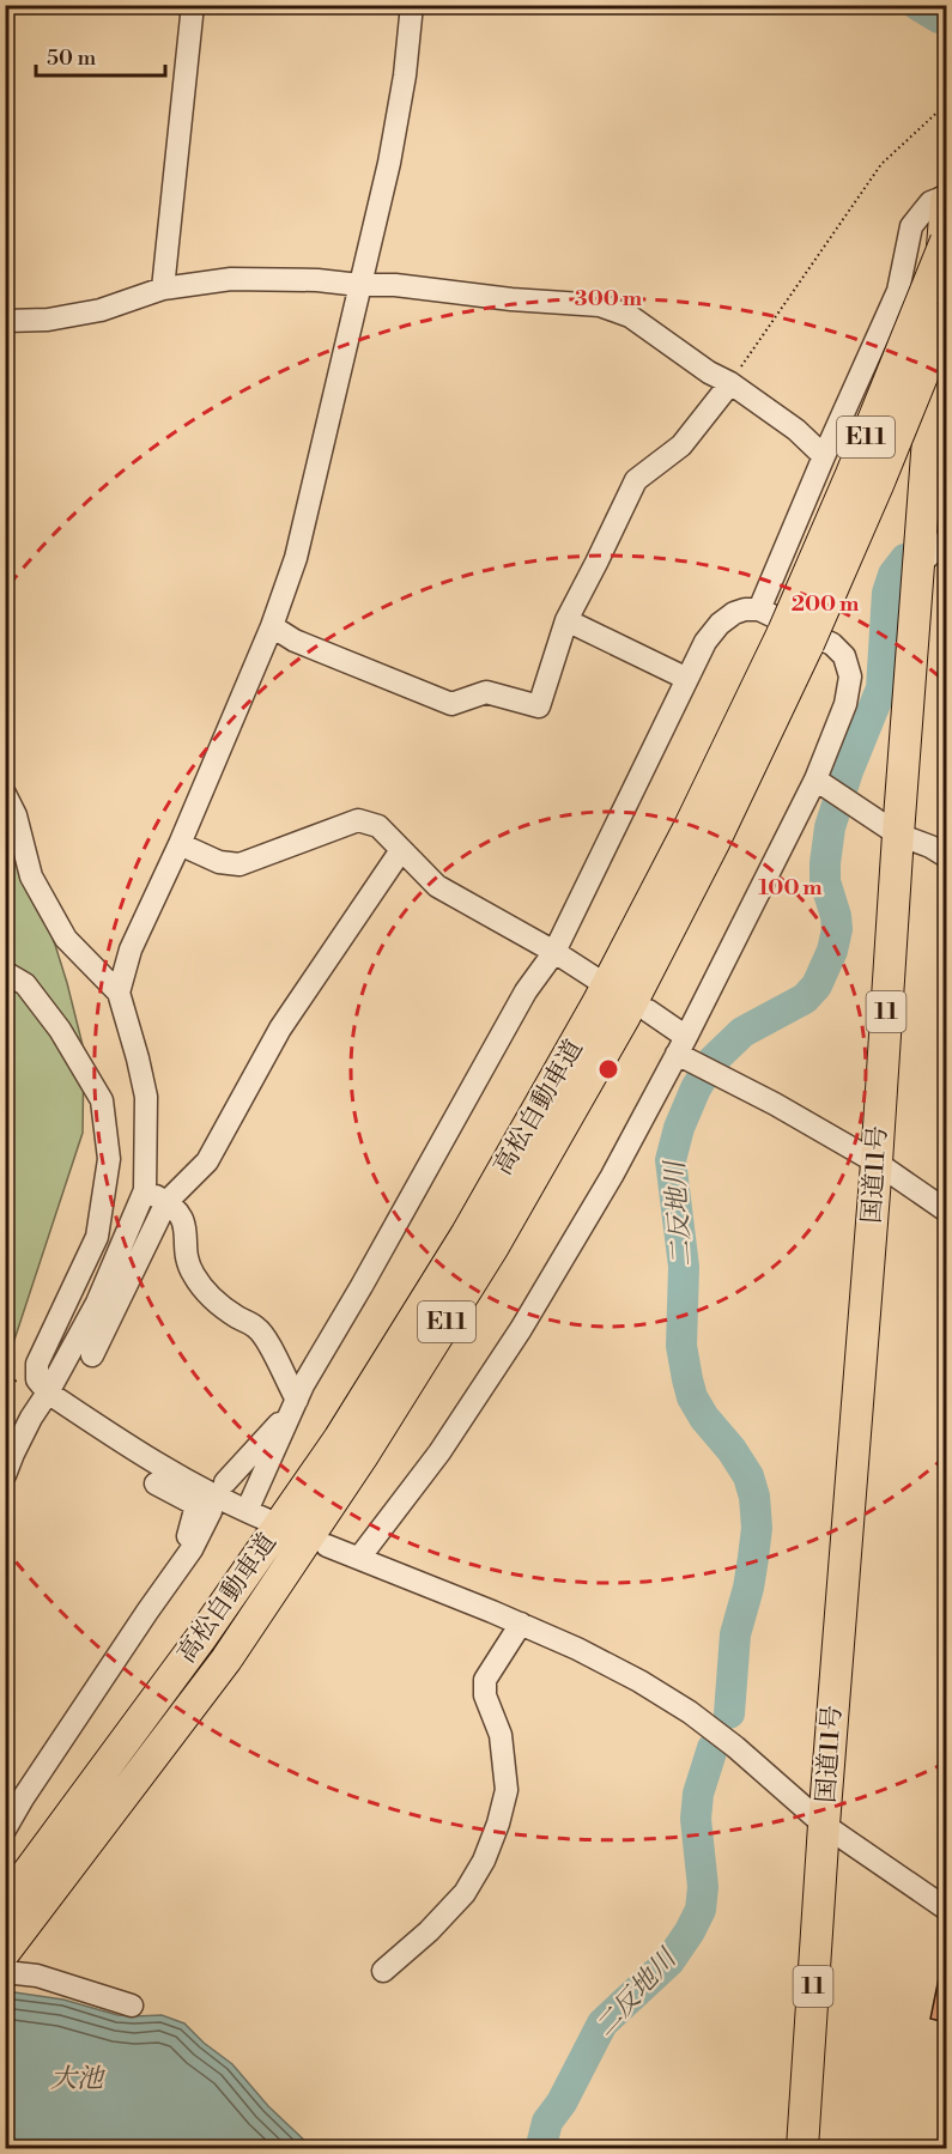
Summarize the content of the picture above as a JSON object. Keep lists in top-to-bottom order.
{
  "streets": {
    "highway": [
      "E11",
      "11",
      "高松自動車道",
      "国道11号"
    ]
  },
  "water": ["二反地川", "大池"],
  "scale_bar": "50 m",
  "rings": ["300 m", "200 m", "100 m"]
}
